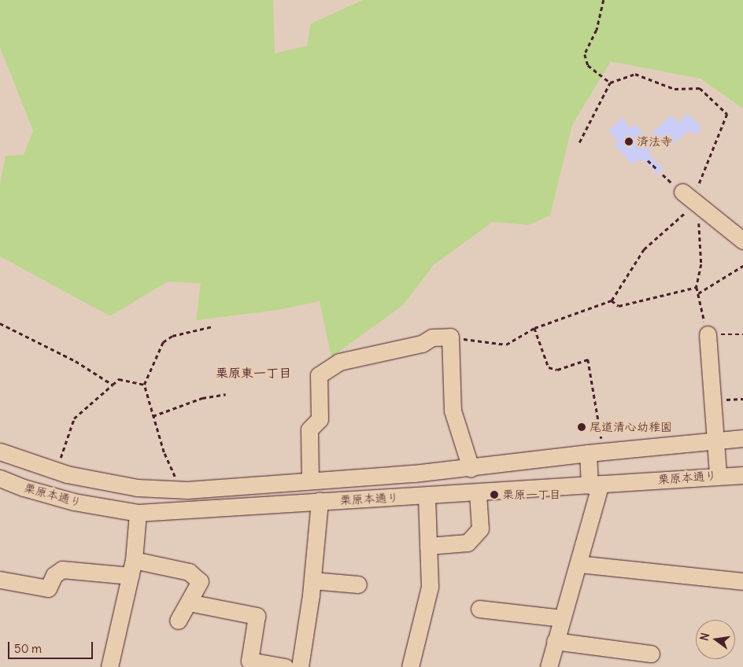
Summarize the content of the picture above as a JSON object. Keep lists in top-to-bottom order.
{
  "streets": {
    "street": ["栗原本通り"]
  },
  "districts": ["栗原東一丁目"],
  "places": ["済法寺", "尾道清心幼稚園", "栗原一丁目"],
  "scale_bar": "50 m",
  "north": "left"
}
